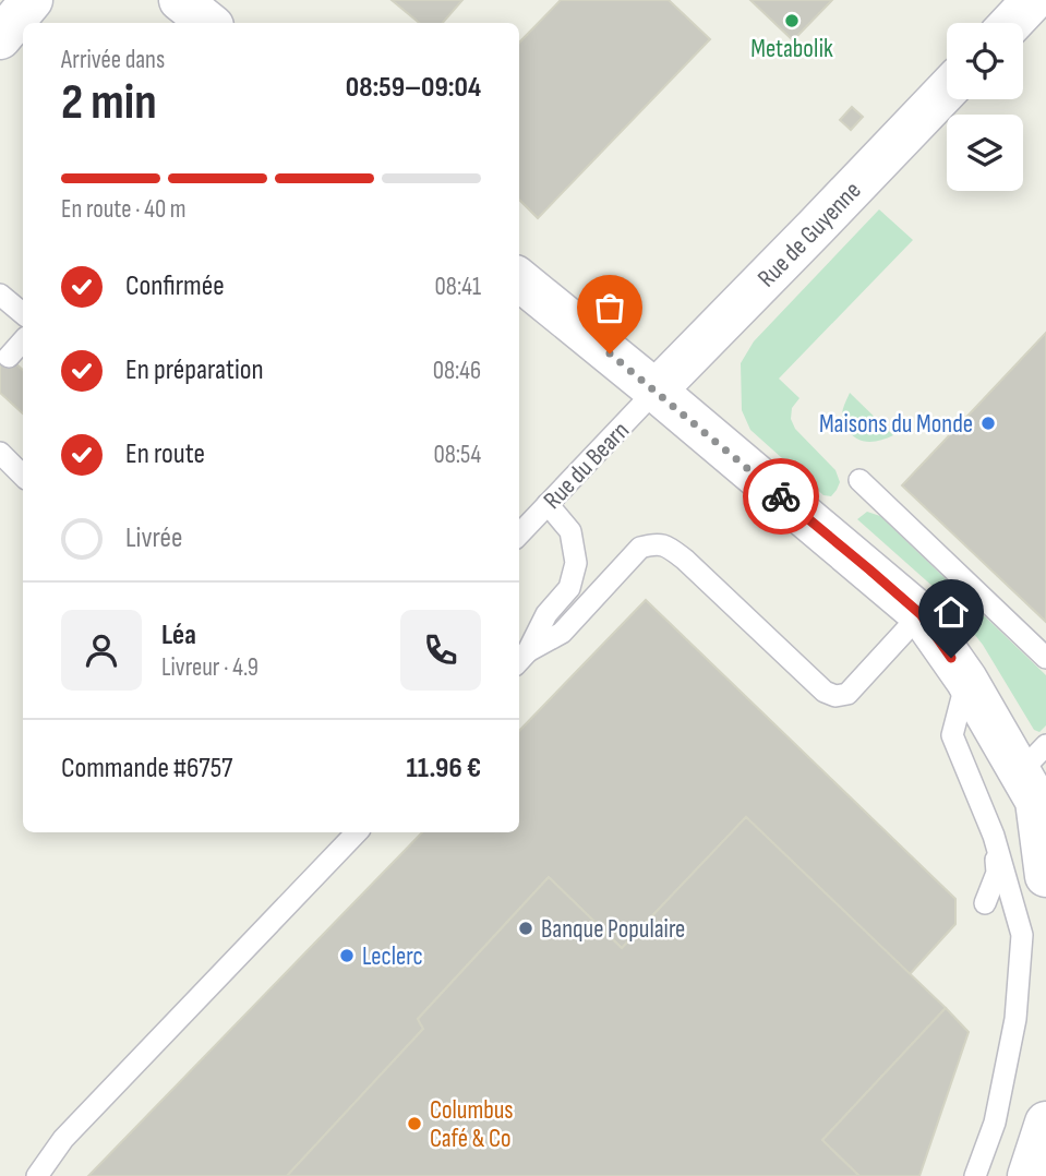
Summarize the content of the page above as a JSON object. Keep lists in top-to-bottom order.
{
  "streets": {
    "street": ["Rue de Guyenne"],
    "lane": ["Rue du Bearn"]
  },
  "crossings": [
    ["Rue de Guyenne", "Rue du Bearn"]
  ],
  "places": [
    "Metabolik",
    "Maisons du Monde",
    "Banque Populaire",
    "Leclerc",
    "Columbus Café & Co"
  ],
  "page": {
    "heading": ["2 min", "Arrivée dans", "08:59–09:04"],
    "panel": [
      "Léa",
      "Livreur · 4.9",
      "Commande #6757",
      "11.96 €"
    ],
    "bar": "En route · 40 m",
    "list": [
      ["Confirmée", "08:41"],
      ["En préparation", "08:46"],
      ["En route", "08:54"],
      "Livrée"
    ]
  }
}
